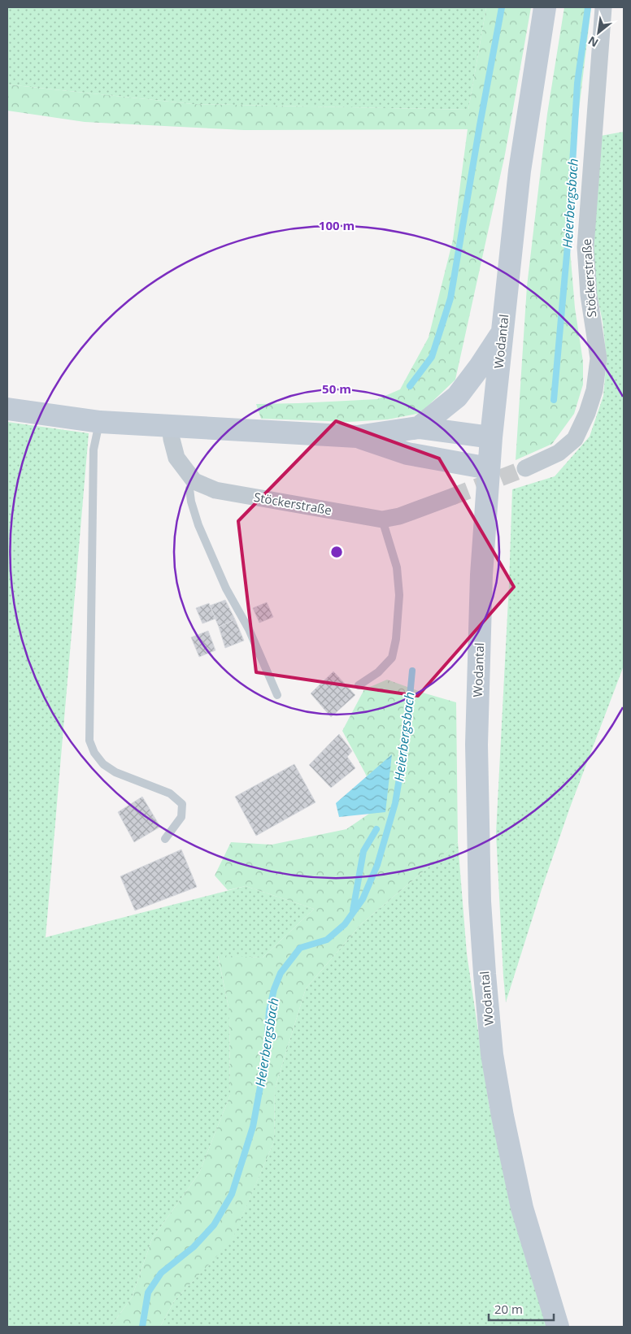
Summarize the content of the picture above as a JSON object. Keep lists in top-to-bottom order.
{
  "streets": {
    "main road": ["Wodantal"],
    "street": ["Stöckerstraße"]
  },
  "water": ["Heierbergsbach"],
  "scale_bar": "20 m",
  "north": "bottom left",
  "rings": ["100 m", "50 m"]
}
